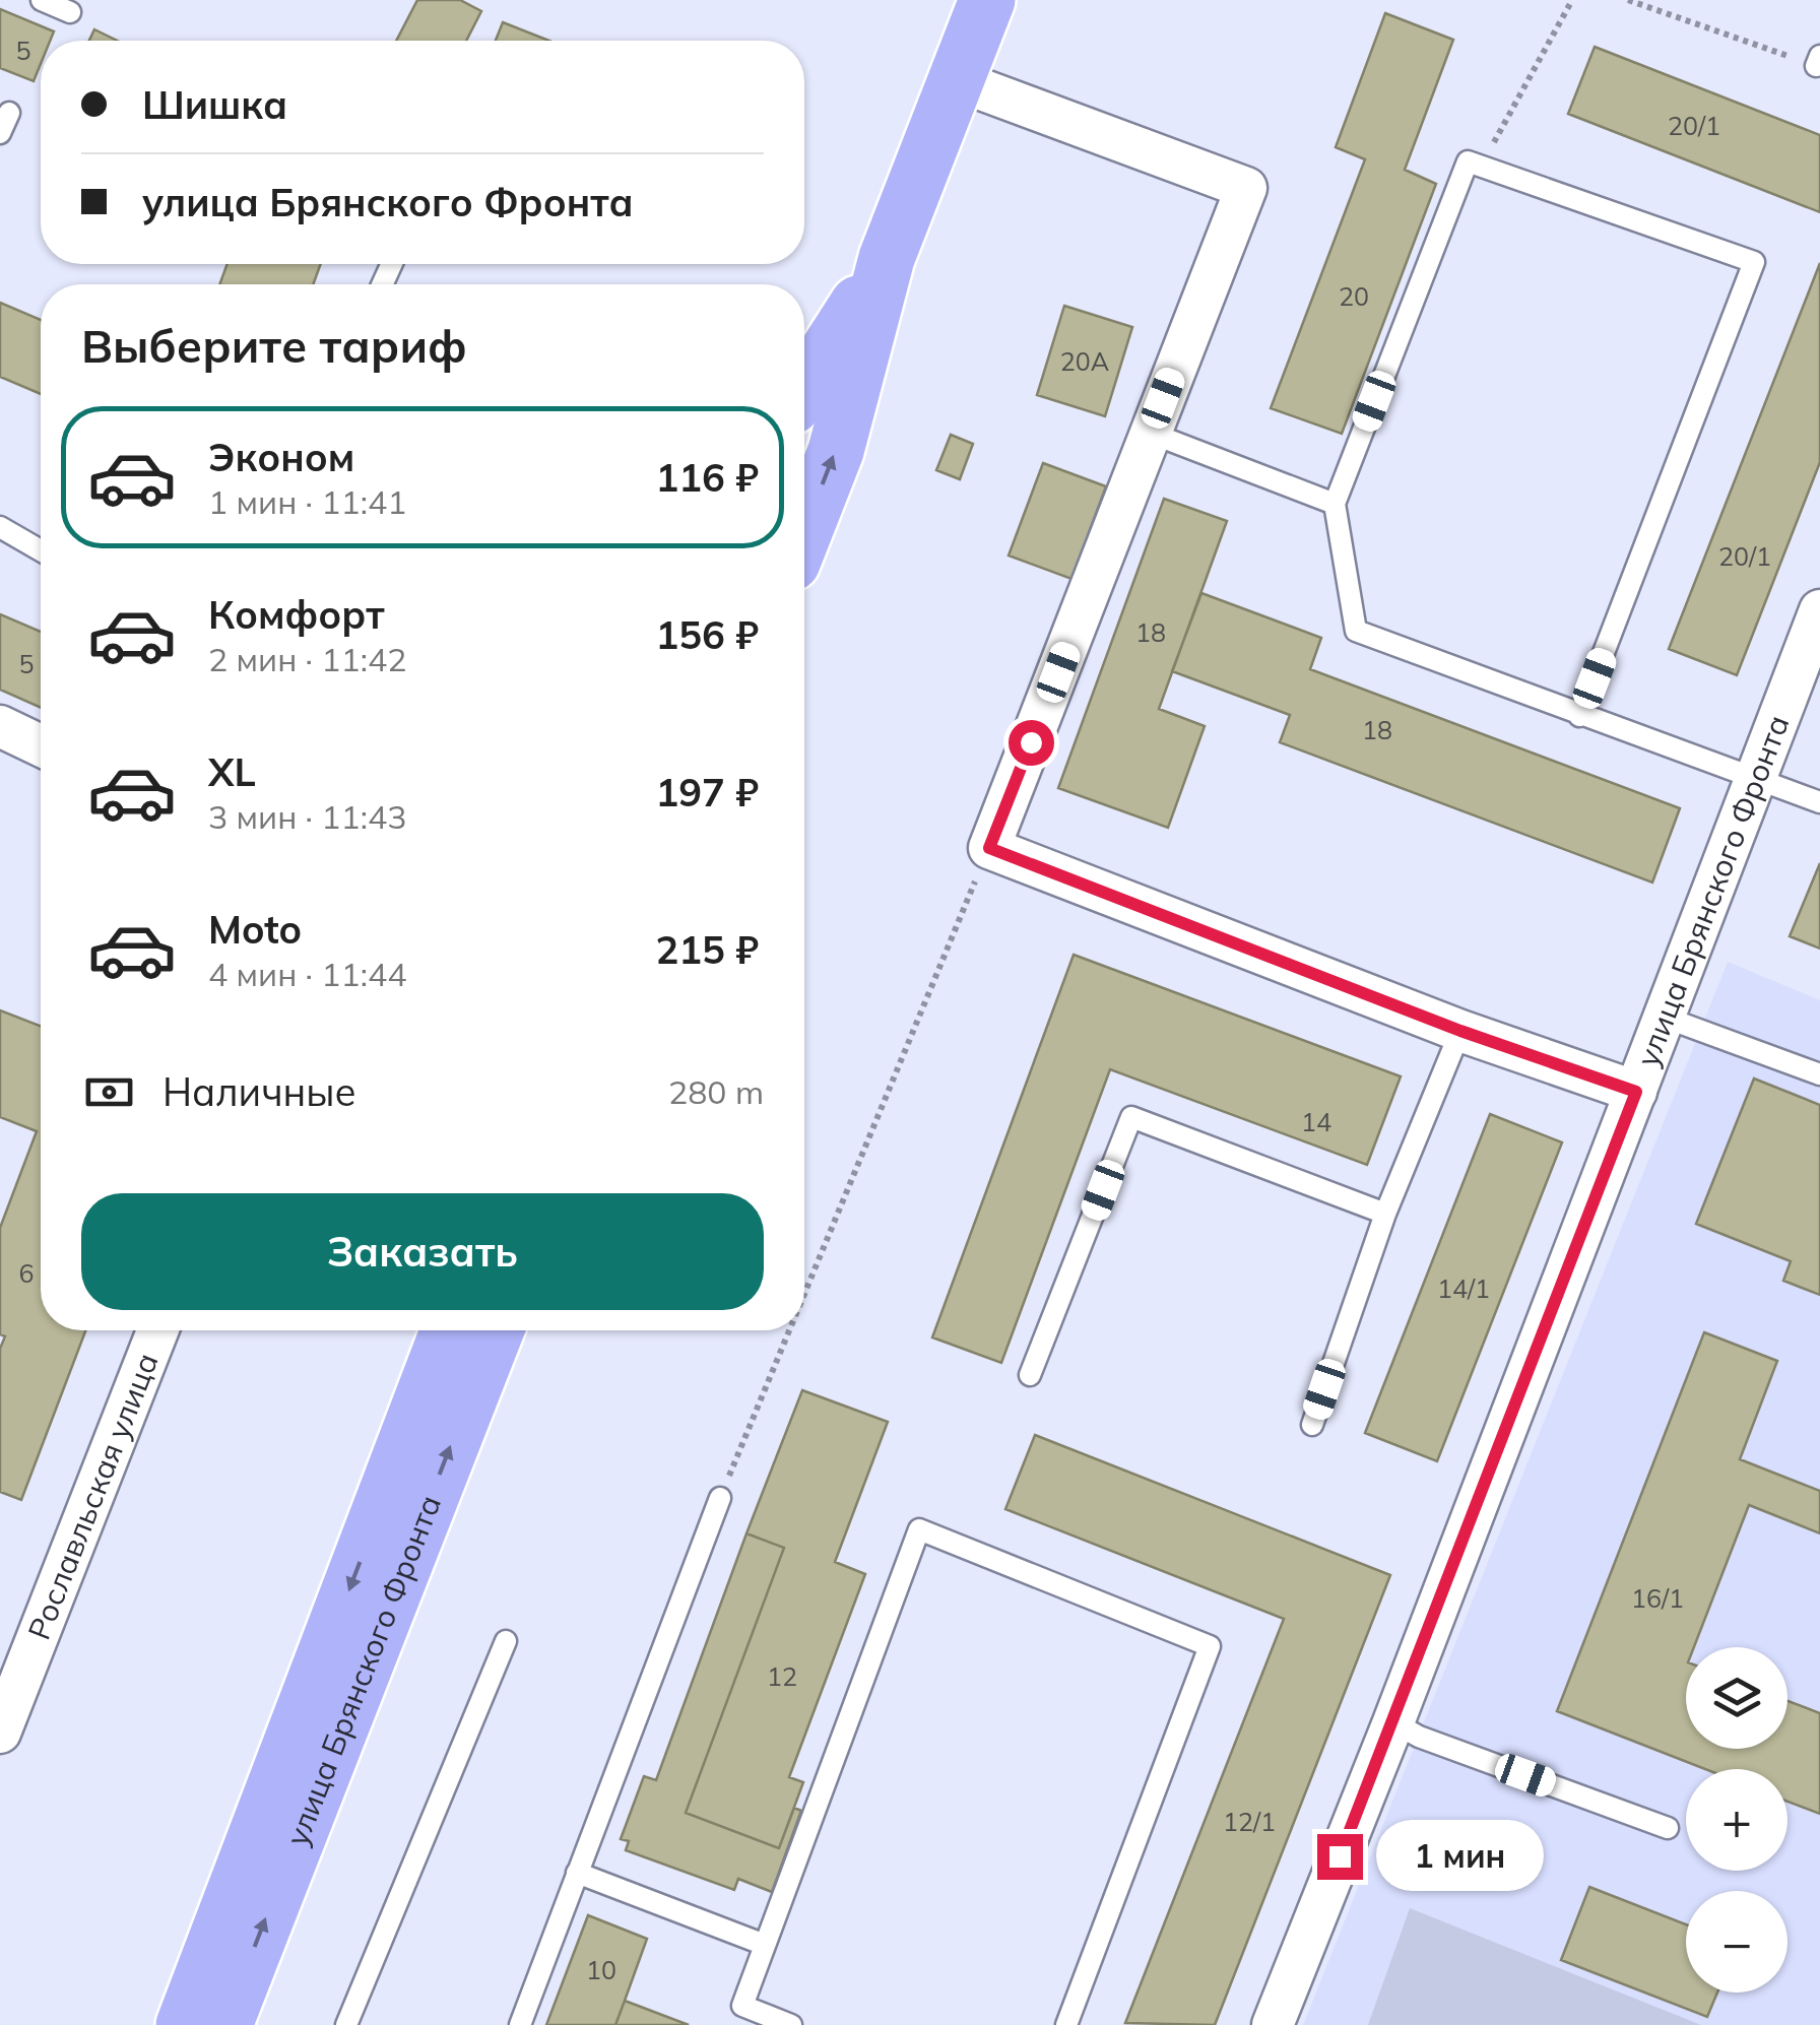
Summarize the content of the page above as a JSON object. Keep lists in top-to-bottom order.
{
  "streets": {
    "main road": ["улица Брянского Фронта"],
    "street": ["Рославльская улица"]
  },
  "house_numbers": [
    "5",
    "20/1",
    "20",
    "20А",
    "20/1",
    "18",
    "5",
    "18",
    "14",
    "6",
    "14/1",
    "16/1",
    "12",
    "12/1",
    "10"
  ],
  "page": {
    "banner": ["Шишка", "улица Брянского Фронта"],
    "heading": "Выберите тариф",
    "list": [
      {
        "name": "Эконом",
        "note": "1 мин · 11:41",
        "value": "116 ₽"
      },
      {
        "name": "Комфорт",
        "note": "2 мин · 11:42",
        "value": "156 ₽"
      },
      {
        "name": "XL",
        "note": "3 мин · 11:43",
        "value": "197 ₽"
      },
      {
        "name": "Moto",
        "note": "4 мин · 11:44",
        "value": "215 ₽"
      }
    ],
    "pay": ["Наличные", "280 m"],
    "buttons": "Заказать",
    "map_buttons": ["+", "−"],
    "bubble": "1 мин"
  }
}
